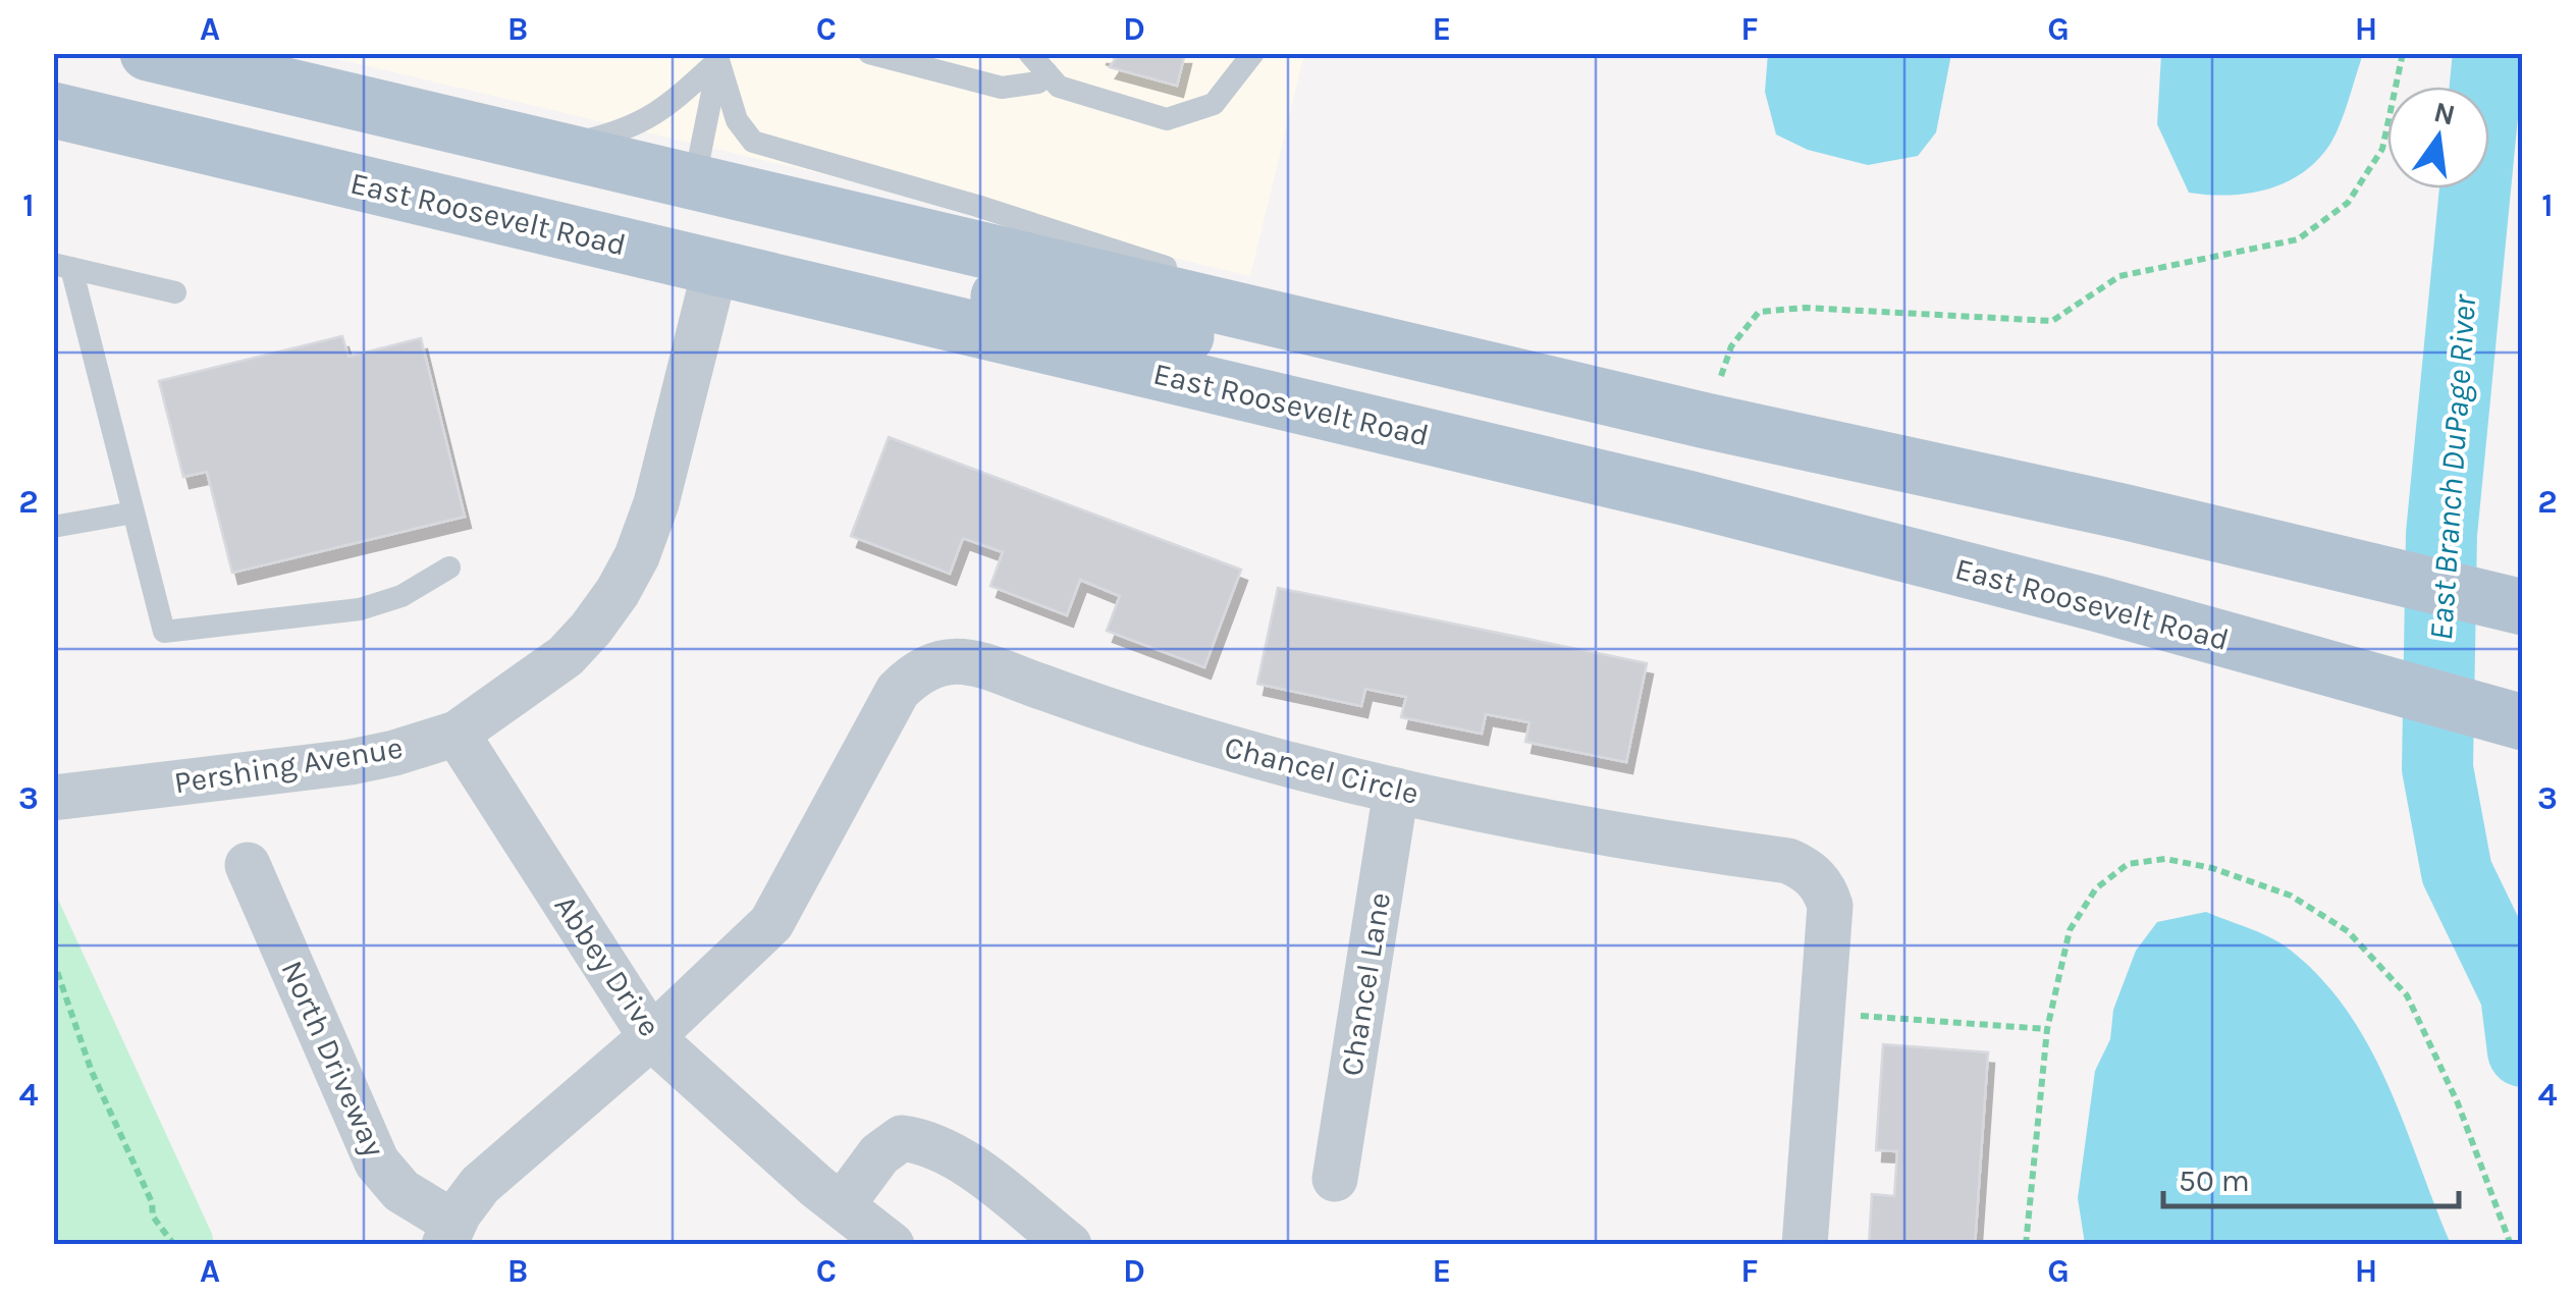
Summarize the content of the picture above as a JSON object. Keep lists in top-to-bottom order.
{
  "streets": {
    "main road": ["East Roosevelt Road"],
    "street": [
      "Pershing Avenue",
      "Chancel Circle",
      "Abbey Drive",
      "Chancel Lane",
      "North Driveway"
    ]
  },
  "crossings": [
    ["East Roosevelt Road", "Pershing Avenue"],
    ["Pershing Avenue", "Abbey Drive"],
    ["Chancel Circle", "Abbey Drive"],
    ["Chancel Circle", "Chancel Lane"],
    ["Chancel Circle", "North Driveway"]
  ],
  "water": ["East Branch DuPage River"],
  "scale_bar": "50 m",
  "north": "top",
  "grid": {
    "columns": [
      "A",
      "B",
      "C",
      "D",
      "E",
      "F",
      "G",
      "H"
    ],
    "rows": [
      "1",
      "2",
      "3",
      "4"
    ]
  }
}
